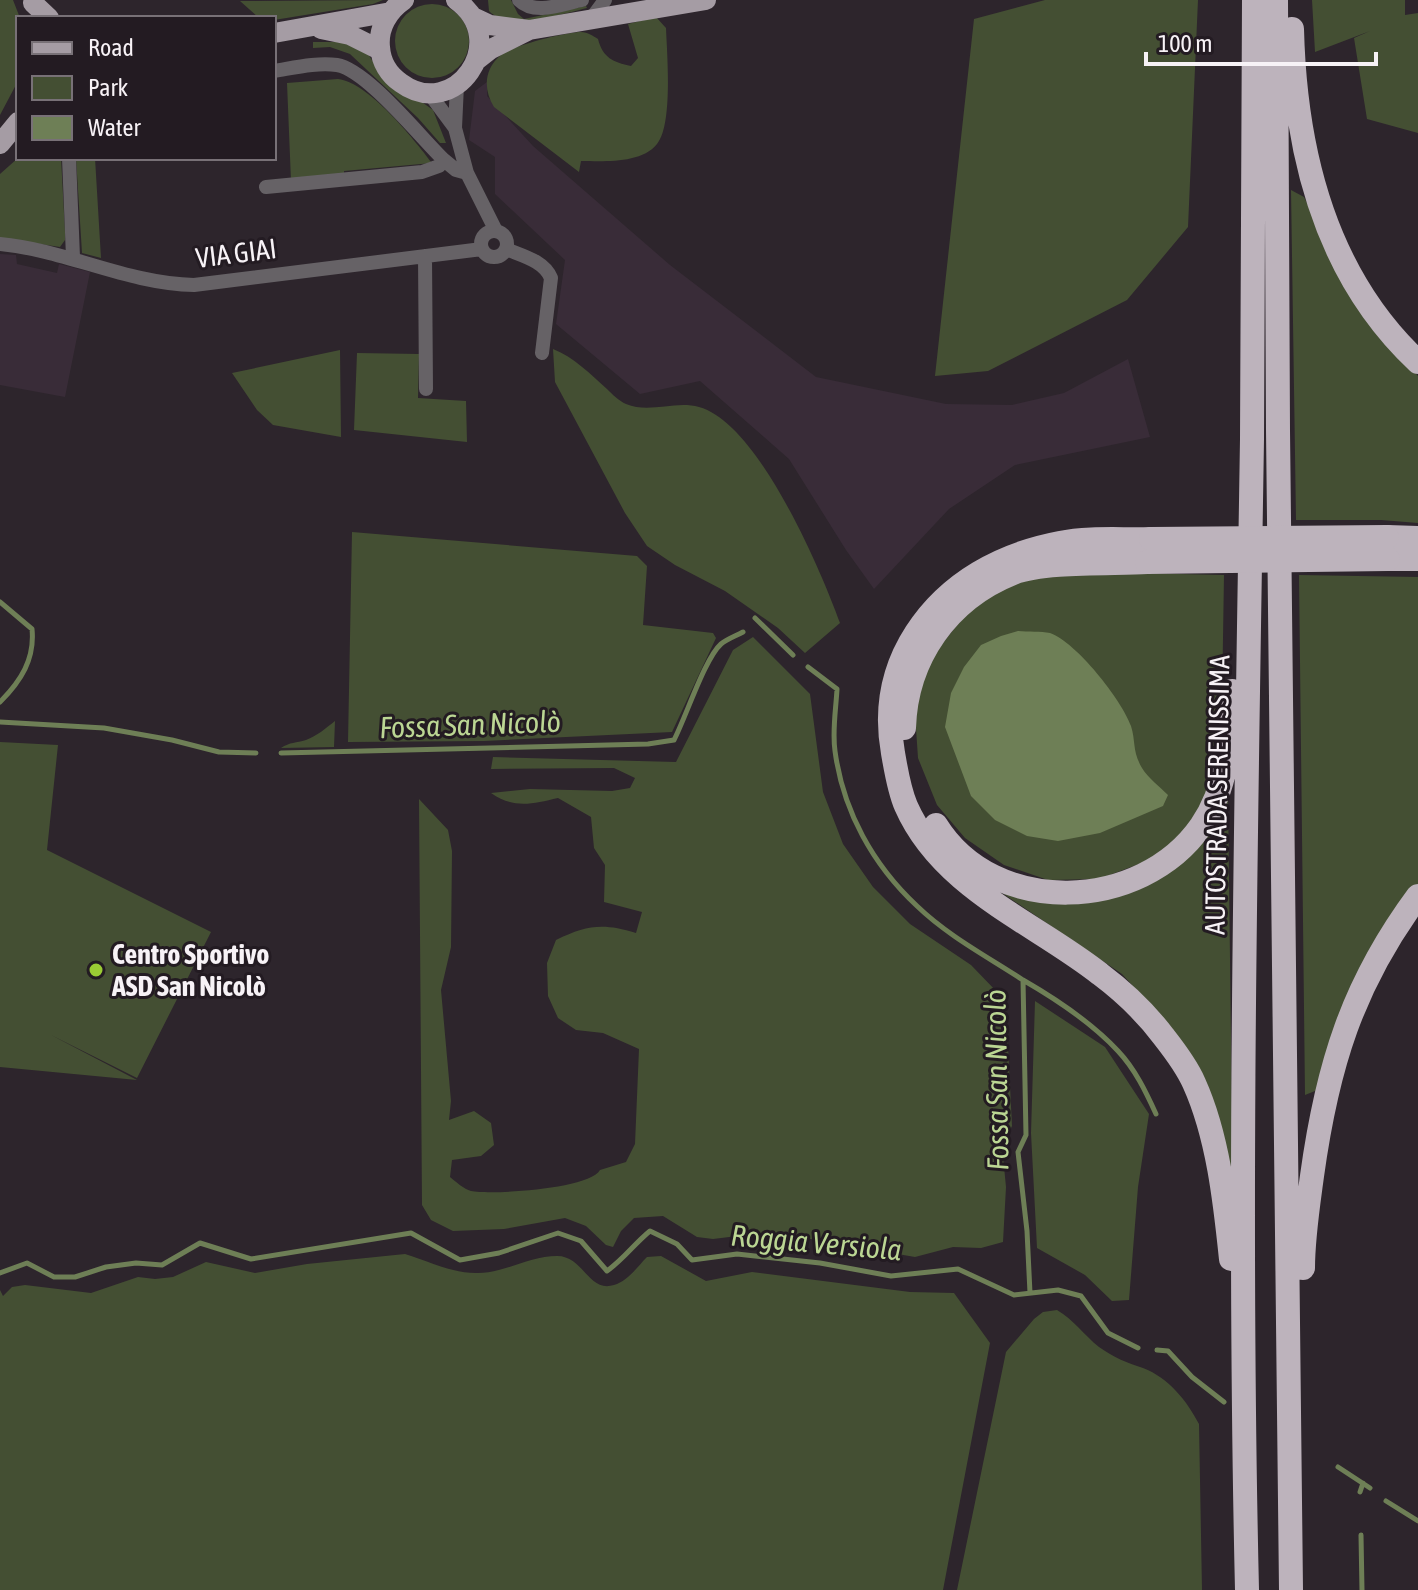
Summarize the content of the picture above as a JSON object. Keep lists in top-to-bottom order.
{
  "streets": {
    "highway": ["AUTOSTRADA SERENISSIMA"],
    "street": ["VIA GIAI"]
  },
  "water": ["Fossa San Nicolò", "Roggia Versiola"],
  "places": ["Centro Sportivo ASD San Nicolò"],
  "legend": ["Road", "Park", "Water"],
  "scale_bar": "100 m"
}
